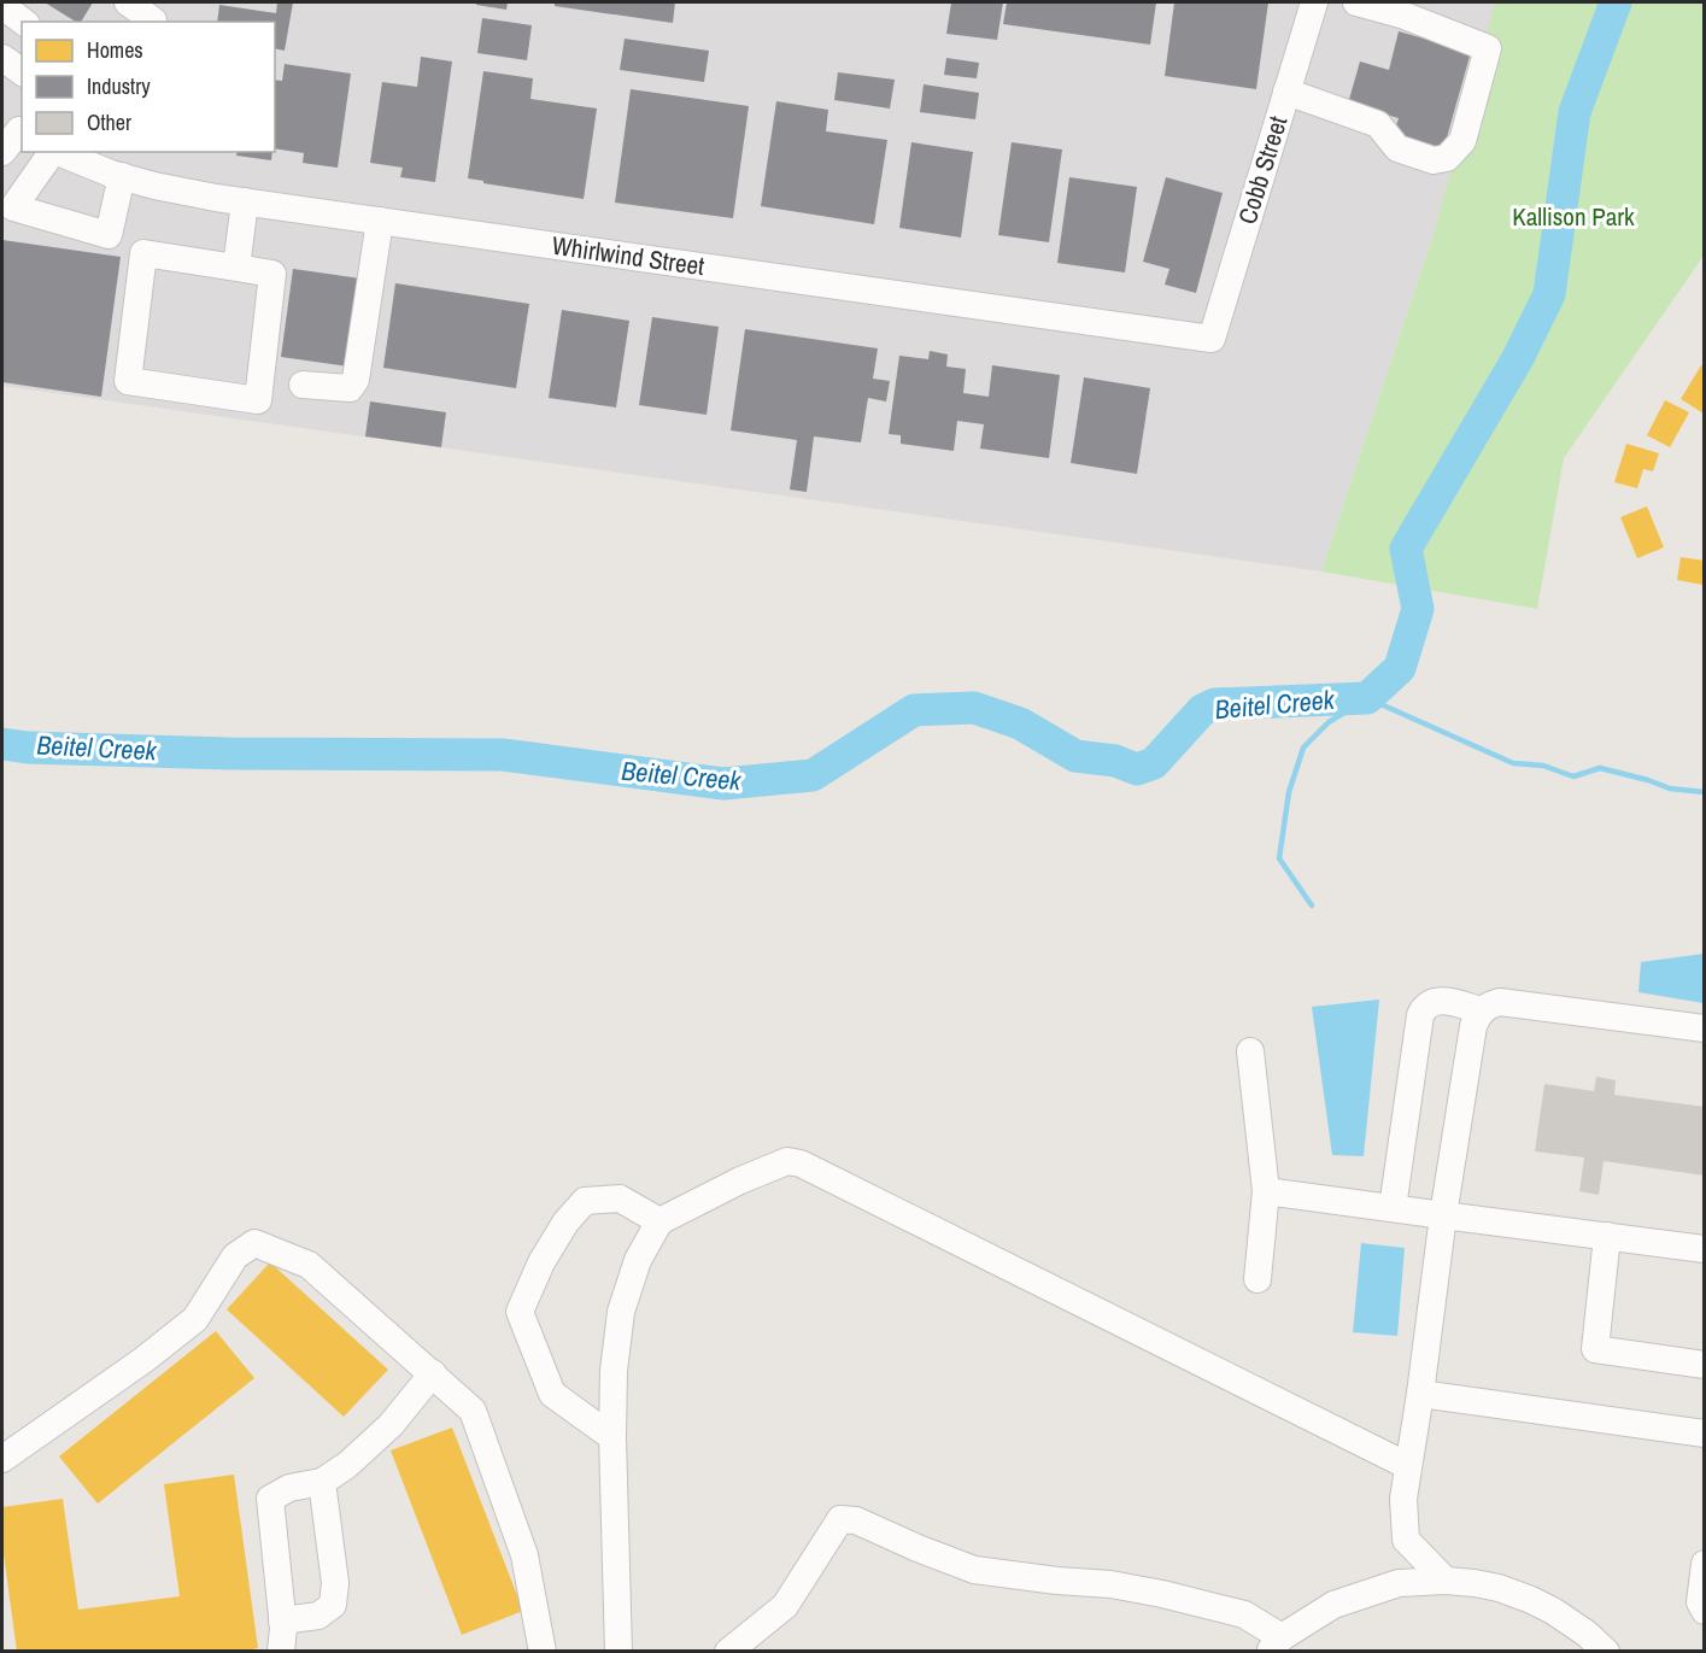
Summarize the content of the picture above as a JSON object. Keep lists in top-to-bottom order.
{
  "streets": {
    "street": ["Cobb Street", "Whirlwind Street"]
  },
  "crossings": [
    ["Cobb Street", "Whirlwind Street"]
  ],
  "water": ["Beitel Creek"],
  "parks": ["Kallison Park"],
  "legend": ["Homes", "Industry", "Other"]
}
